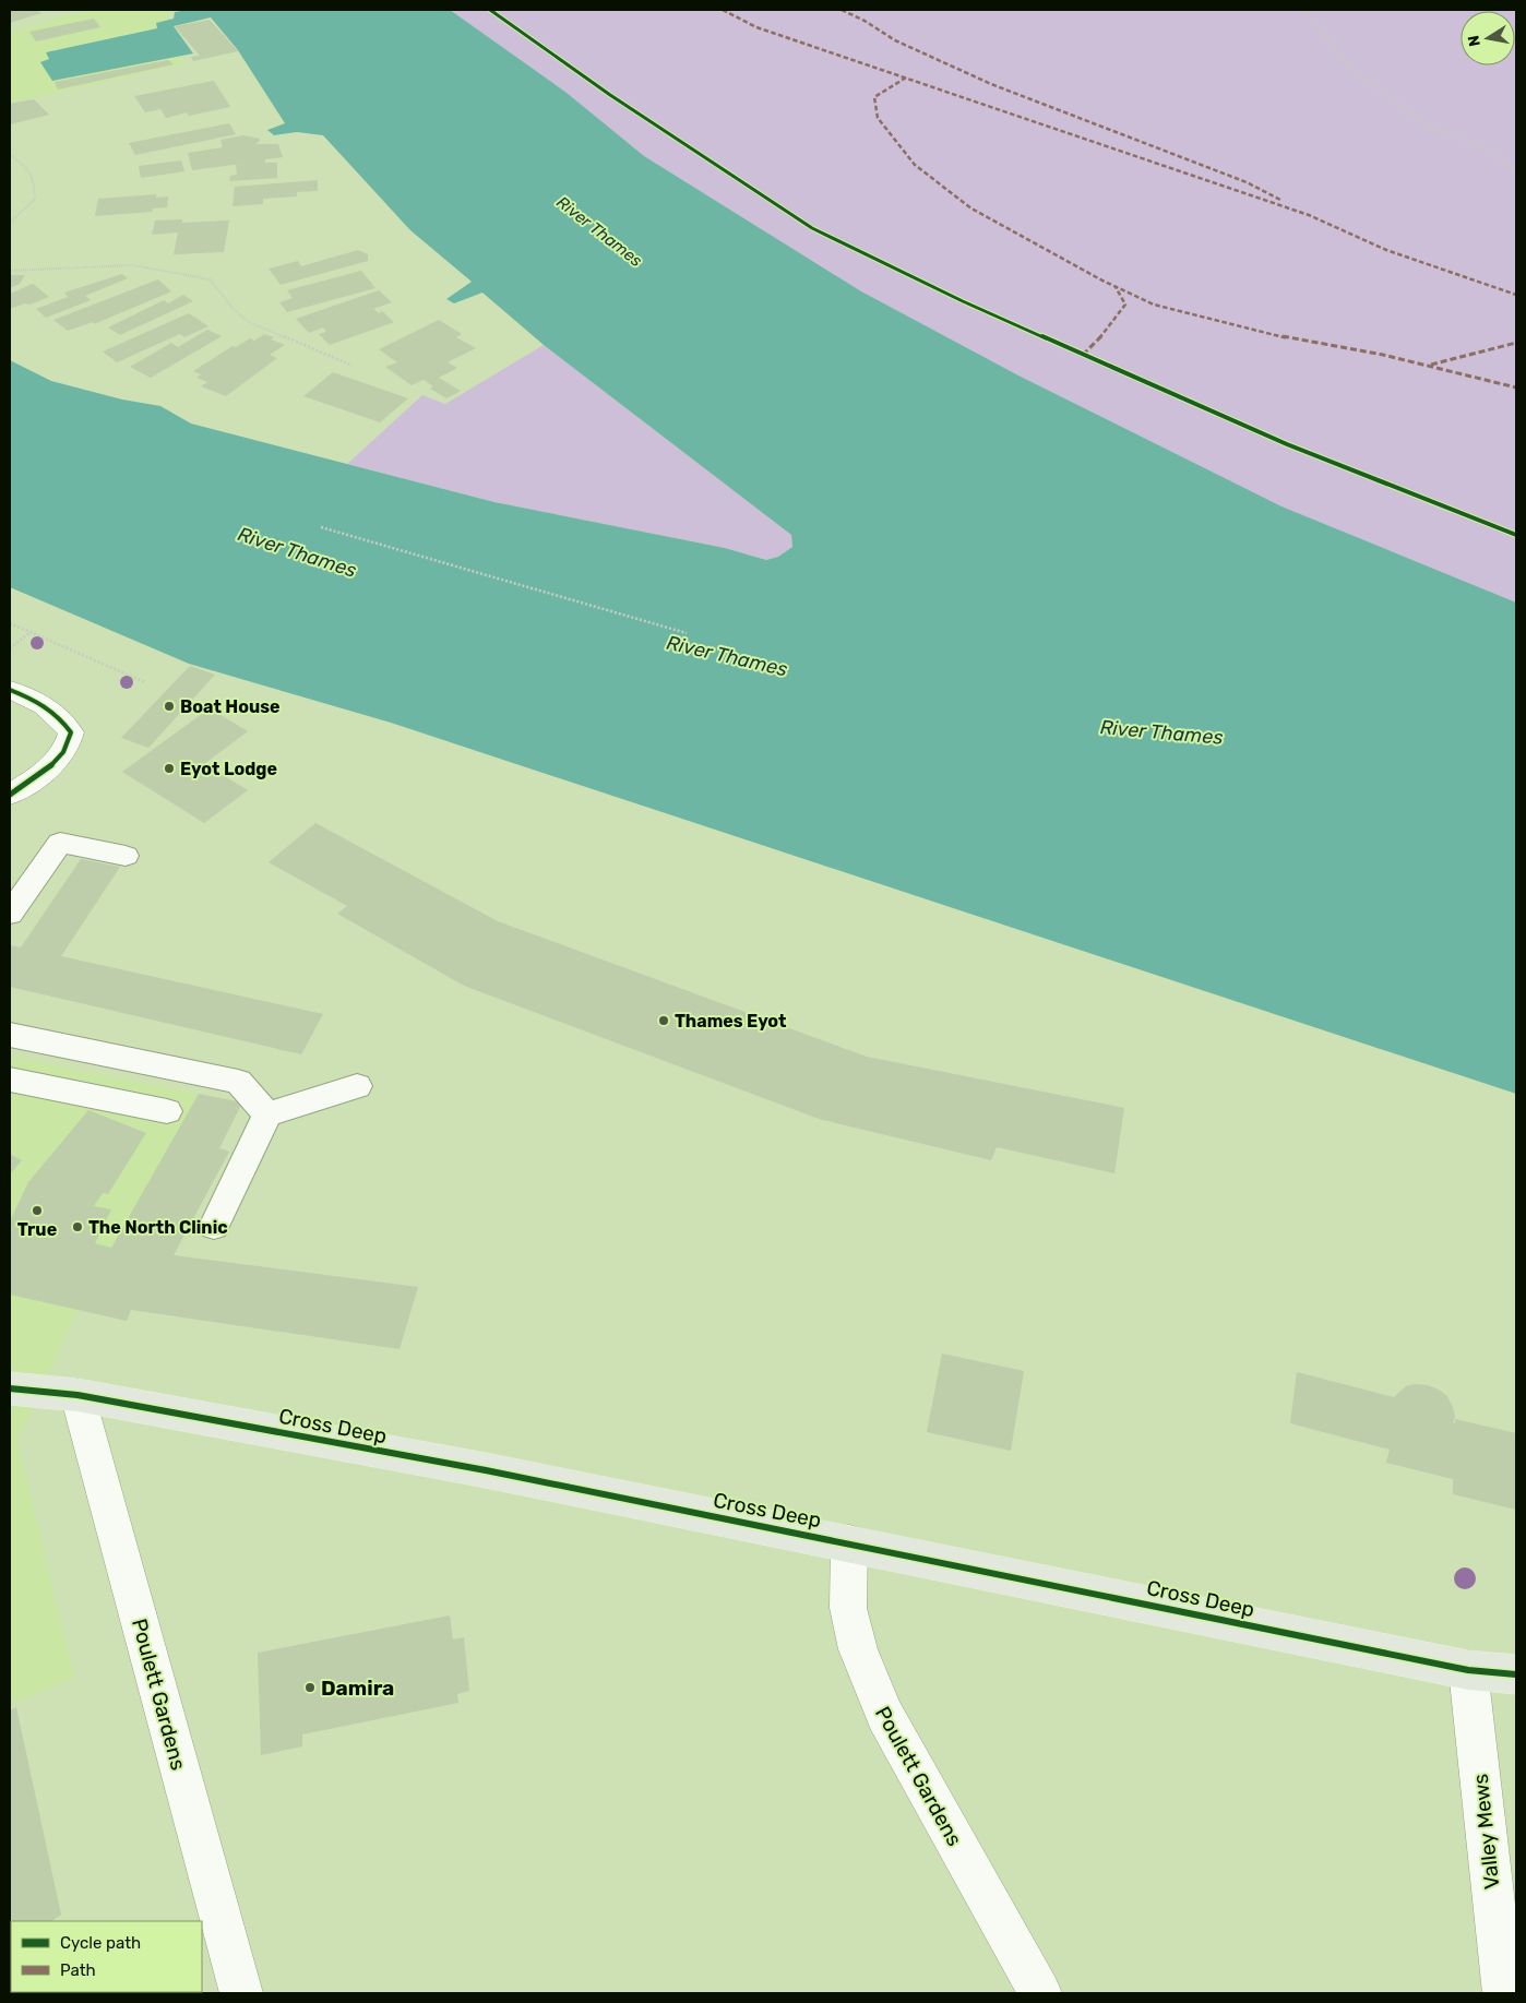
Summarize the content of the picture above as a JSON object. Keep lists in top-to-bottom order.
{
  "streets": {
    "main road": ["Cross Deep"],
    "street": ["Poulett Gardens", "Valley Mews"]
  },
  "crossings": [
    ["Cross Deep", "Poulett Gardens"],
    ["Cross Deep", "Valley Mews"]
  ],
  "water": ["River Thames"],
  "places": [
    "Boat House",
    "Eyot Lodge",
    "Thames Eyot",
    "True",
    "The North Clinic",
    "Damira"
  ],
  "legend": ["Cycle path", "Path"],
  "north": "left"
}
